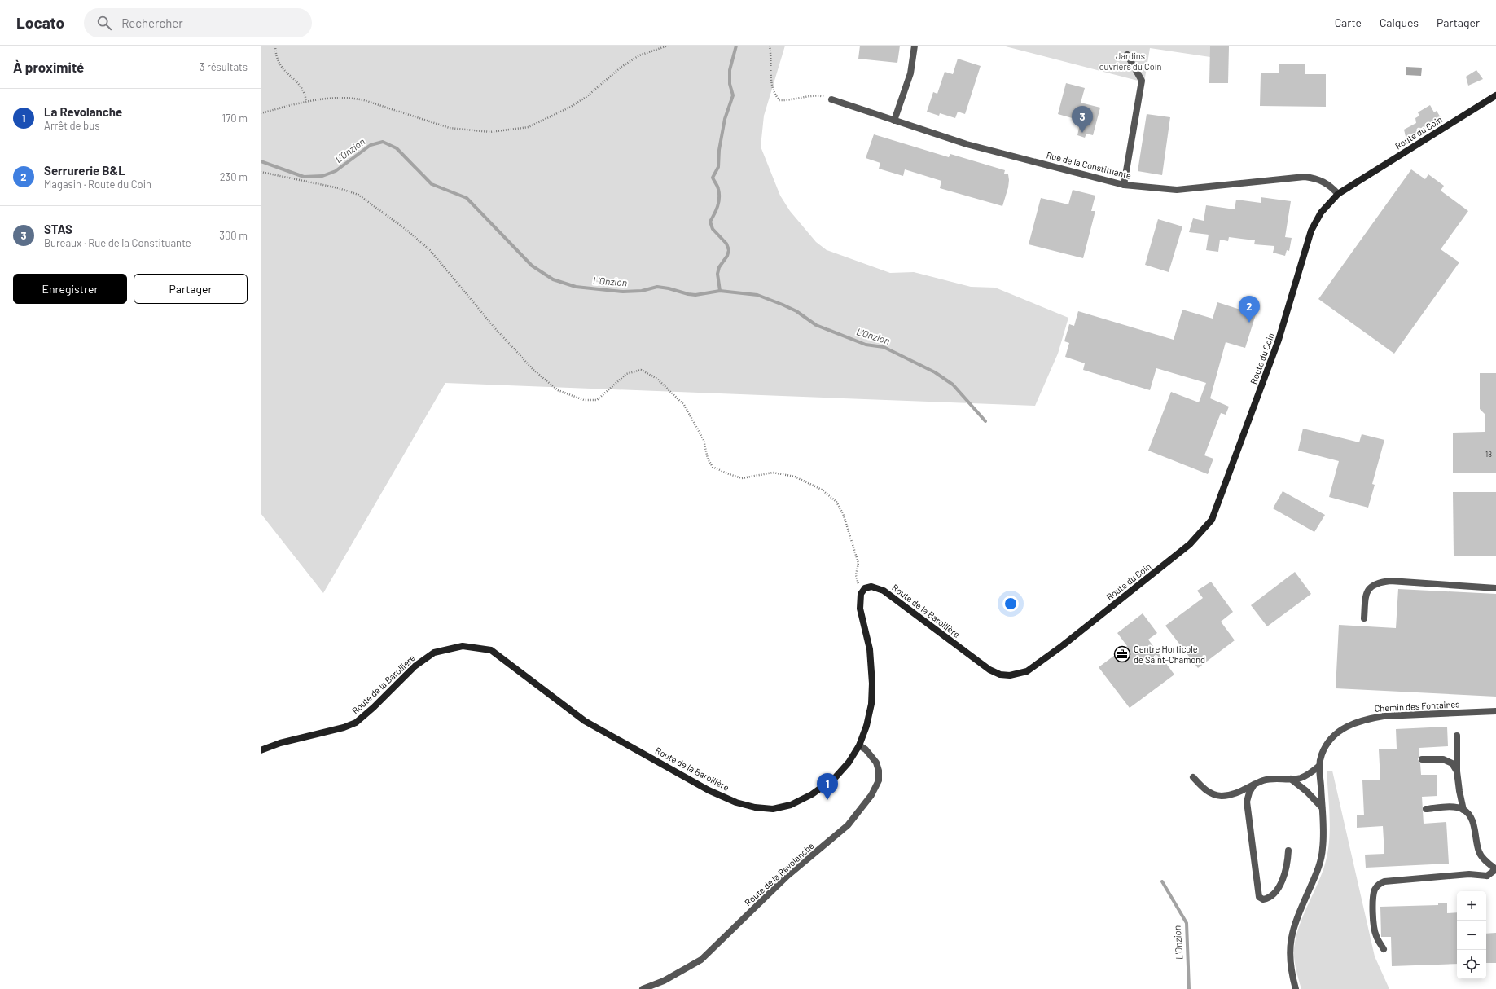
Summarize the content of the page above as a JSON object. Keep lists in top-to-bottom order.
{
  "streets": {
    "main road": ["Route du Coin", "Route de la Barollière"],
    "street": ["Rue de la Constituante", "Chemin des Fontaines", "Route de la Revolanche"]
  },
  "crossings": [
    ["Route du Coin", "Rue de la Constituante"],
    ["Route du Coin", "Route de la Barollière"],
    ["Route de la Barollière", "Route de la Revolanche"]
  ],
  "water": ["L'Onzion"],
  "parks": ["Jardins ouvriers du Coin"],
  "places": {
    "office": ["Centre Horticole de Saint-Chamond"]
  },
  "house_numbers": ["18"],
  "page": {
    "header": "Locato",
    "search": "Rechercher",
    "nav": ["Carte", "Calques", "Partager"],
    "heading": ["À proximité", "3 résultats"],
    "list": [
      {
        "mark": "1",
        "name": "La Revolanche",
        "note": "Arrêt de bus",
        "value": "170 m"
      },
      {
        "mark": "2",
        "name": "Serrurerie B&L",
        "note": "Magasin · Route du Coin",
        "value": "230 m"
      },
      {
        "mark": "3",
        "name": "STAS",
        "note": "Bureaux · Rue de la Constituante",
        "value": "300 m"
      }
    ],
    "pins": ["3", "2", "1"],
    "buttons": ["Enregistrer", "Partager"],
    "map_buttons": ["+", "−"]
  }
}
